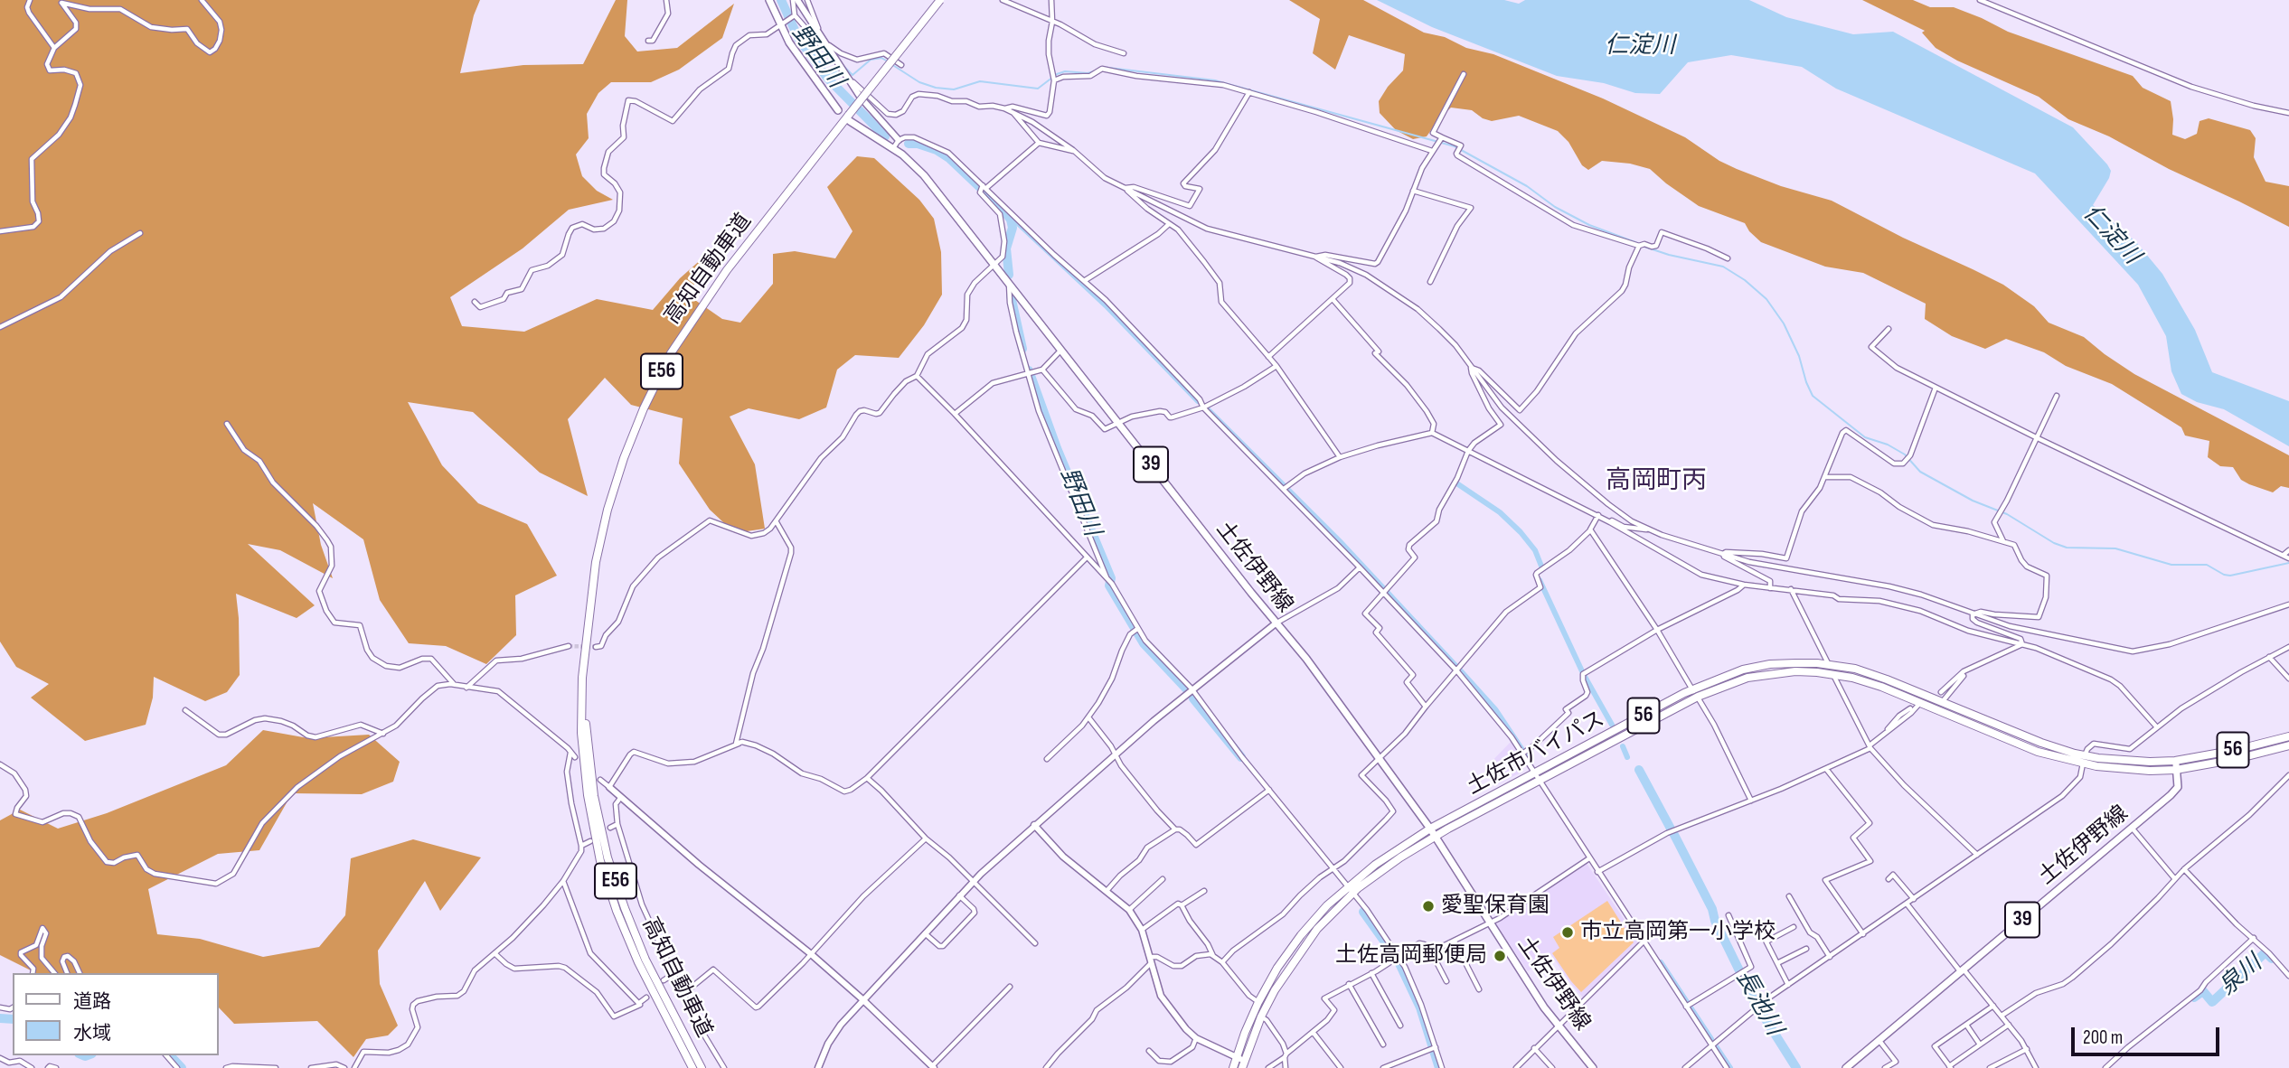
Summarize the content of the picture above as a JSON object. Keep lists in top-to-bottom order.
{
  "streets": {
    "highway": [
      "高知自動車道",
      "E56",
      "56",
      "土佐市バイパス"
    ],
    "main road": ["39", "土佐伊野線"]
  },
  "crossings": [
    ["高知自動車道", "土佐伊野線"],
    ["土佐伊野線", "土佐市バイパス"]
  ],
  "districts": ["高岡町丙"],
  "water": [
    "仁淀川",
    "野田川",
    "泉川",
    "長池川"
  ],
  "places": ["愛聖保育園", "市立高岡第一小学校", "土佐高岡郵便局"],
  "legend": ["道路", "水域"],
  "scale_bar": "200 m"
}
